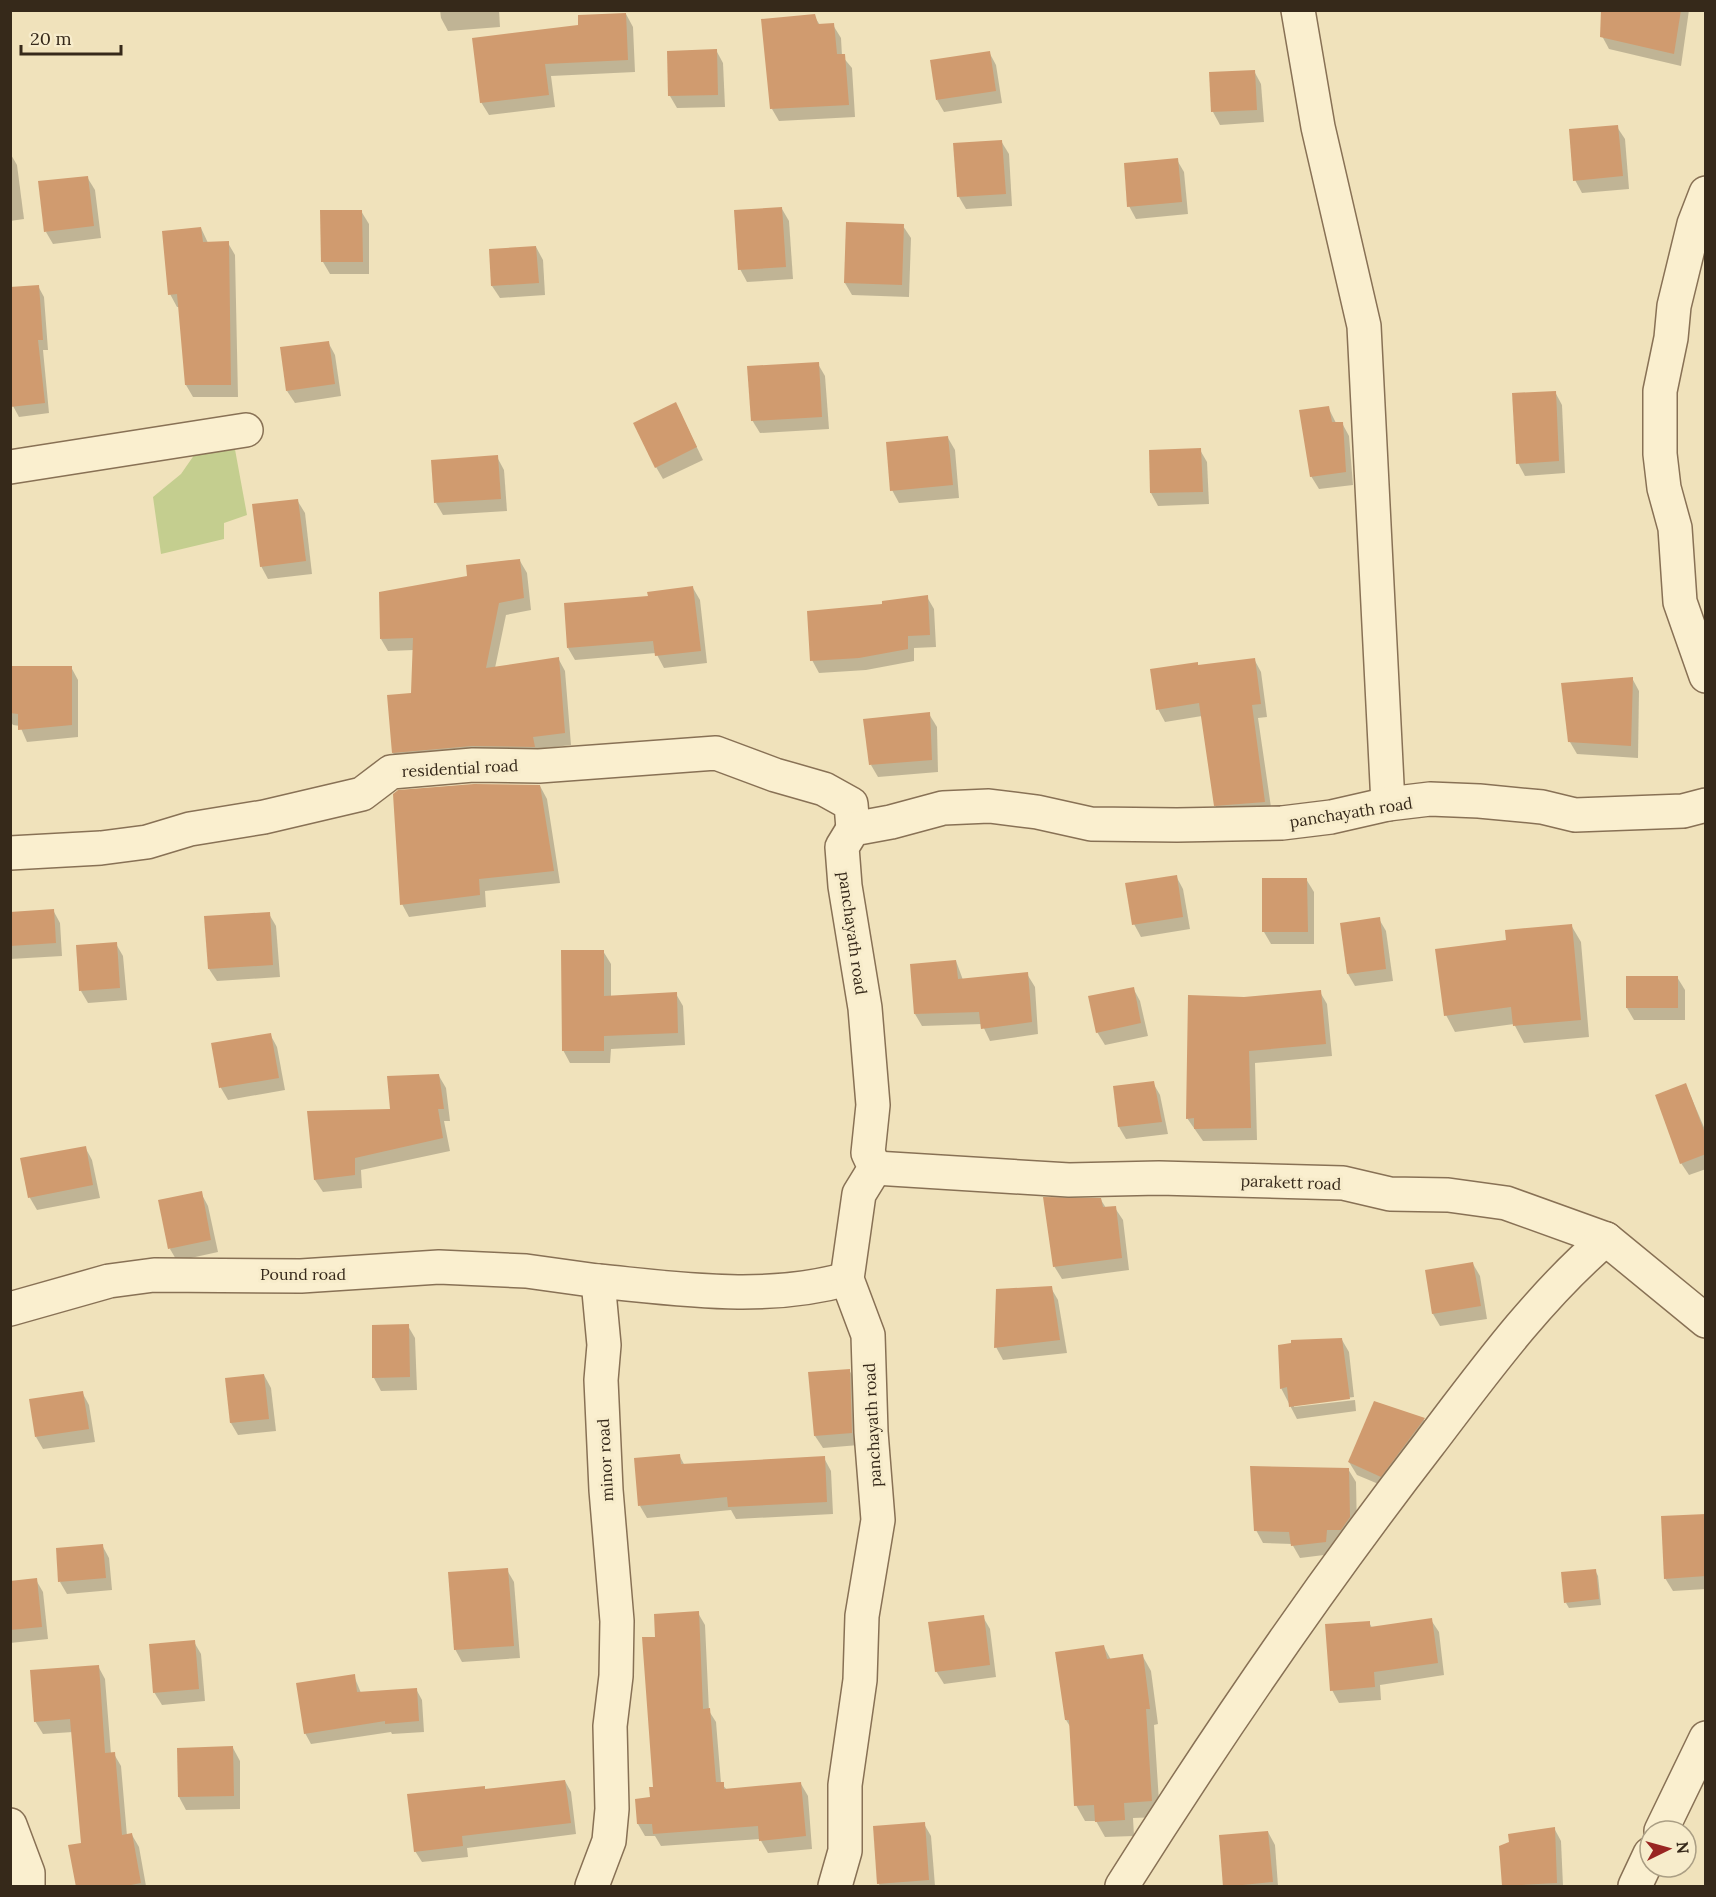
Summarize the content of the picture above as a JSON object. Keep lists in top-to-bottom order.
{
  "streets": {
    "street": [
      "residential road",
      "panchayath road",
      "parakett road",
      "Pound road",
      "minor road"
    ]
  },
  "crossings": [
    ["residential road", "panchayath road"],
    ["panchayath road", "parakett road"],
    ["Pound road", "minor road"]
  ],
  "scale_bar": "20 m",
  "north": "right"
}
